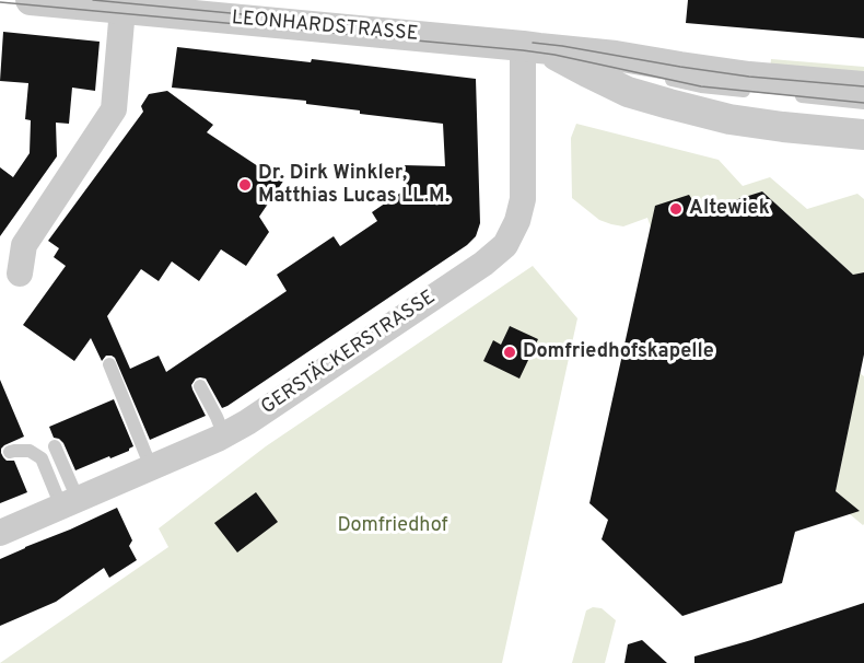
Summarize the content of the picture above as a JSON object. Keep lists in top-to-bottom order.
{
  "streets": {
    "street": ["LEONHARDSTRASSE", "GERSTÄCKERSTRASSE"]
  },
  "crossings": [
    ["LEONHARDSTRASSE", "GERSTÄCKERSTRASSE"]
  ],
  "parks": ["Domfriedhof"],
  "places": ["Dr. Dirk Winkler, Matthias Lucas LL.M.", "Altewiek", "Domfriedhofskapelle"]
}
